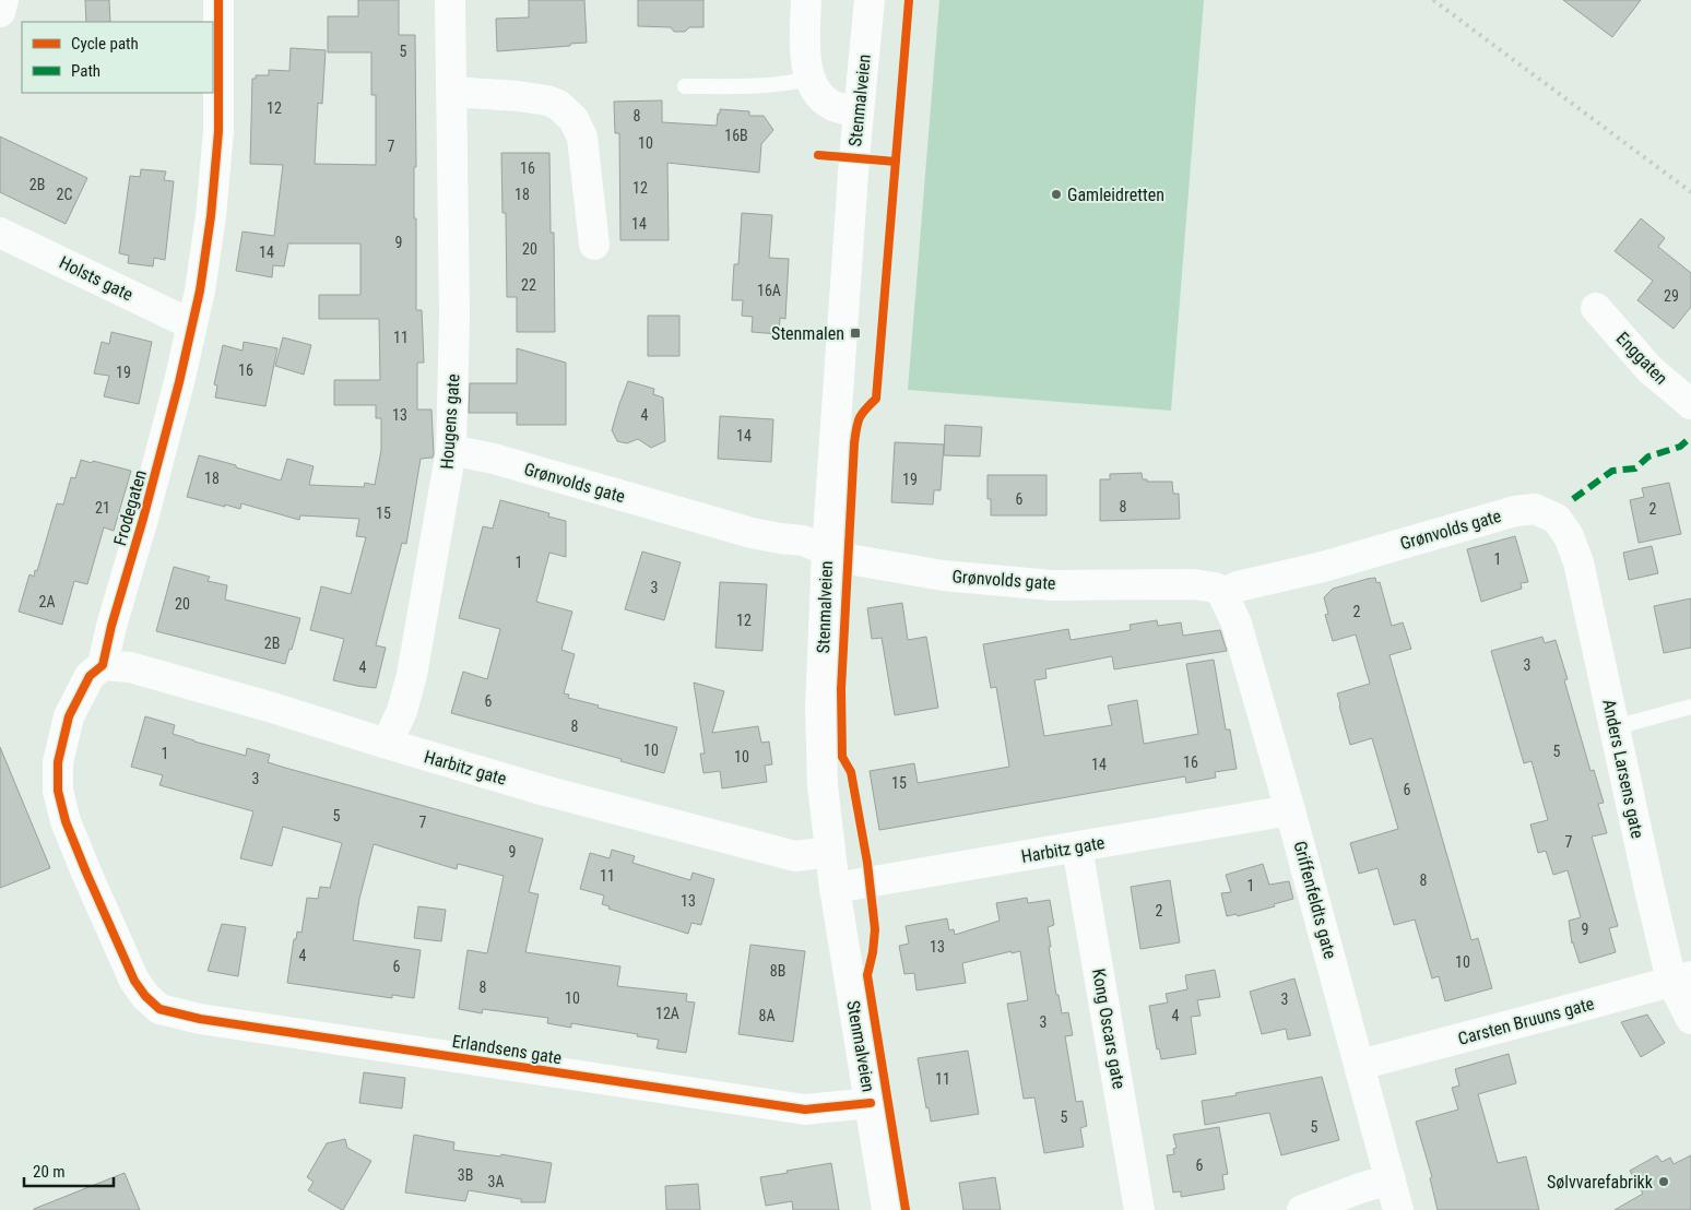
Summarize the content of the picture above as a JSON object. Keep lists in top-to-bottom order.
{
  "streets": {
    "street": [
      "Stenmalveien",
      "Holsts gate",
      "Enggaten",
      "Hougens gate",
      "Grønvolds gate",
      "Frodegaten",
      "Harbitz gate",
      "Anders Larsens gate",
      "Griffenfeldts gate",
      "Carsten Bruuns gate",
      "Kong Oscars gate",
      "Erlandsens gate"
    ]
  },
  "crossings": [
    ["Stenmalveien", "Grønvolds gate"],
    ["Stenmalveien", "Harbitz gate"],
    ["Stenmalveien", "Erlandsens gate"],
    ["Holsts gate", "Frodegaten"],
    ["Hougens gate", "Grønvolds gate"],
    ["Hougens gate", "Harbitz gate"],
    ["Grønvolds gate", "Anders Larsens gate"],
    ["Grønvolds gate", "Griffenfeldts gate"],
    ["Frodegaten", "Harbitz gate"],
    ["Frodegaten", "Erlandsens gate"],
    ["Harbitz gate", "Griffenfeldts gate"],
    ["Harbitz gate", "Kong Oscars gate"],
    ["Anders Larsens gate", "Carsten Bruuns gate"],
    ["Griffenfeldts gate", "Carsten Bruuns gate"]
  ],
  "places": {
    "other": ["Gamleidretten", "Sølvvarefabrikk"],
    "transit": ["Stenmalen"]
  },
  "house_numbers": [
    "5",
    "12",
    "8",
    "16B",
    "10",
    "7",
    "16",
    "2B",
    "12",
    "2C",
    "18",
    "14",
    "9",
    "20",
    "14",
    "22",
    "16A",
    "29",
    "11",
    "16",
    "19",
    "13",
    "4",
    "14",
    "18",
    "19",
    "6",
    "8",
    "21",
    "2",
    "15",
    "1",
    "1",
    "3",
    "2A",
    "20",
    "2",
    "12",
    "2B",
    "3",
    "4",
    "6",
    "8",
    "10",
    "5",
    "1",
    "10",
    "16",
    "14",
    "3",
    "15",
    "6",
    "5",
    "7",
    "7",
    "9",
    "11",
    "8",
    "1",
    "13",
    "2",
    "9",
    "13",
    "4",
    "10",
    "6",
    "8B",
    "8",
    "10",
    "3",
    "12A",
    "8A",
    "4",
    "3",
    "11",
    "5",
    "5",
    "6",
    "3B",
    "3A"
  ],
  "legend": ["Cycle path", "Path"],
  "scale_bar": "20 m"
}
